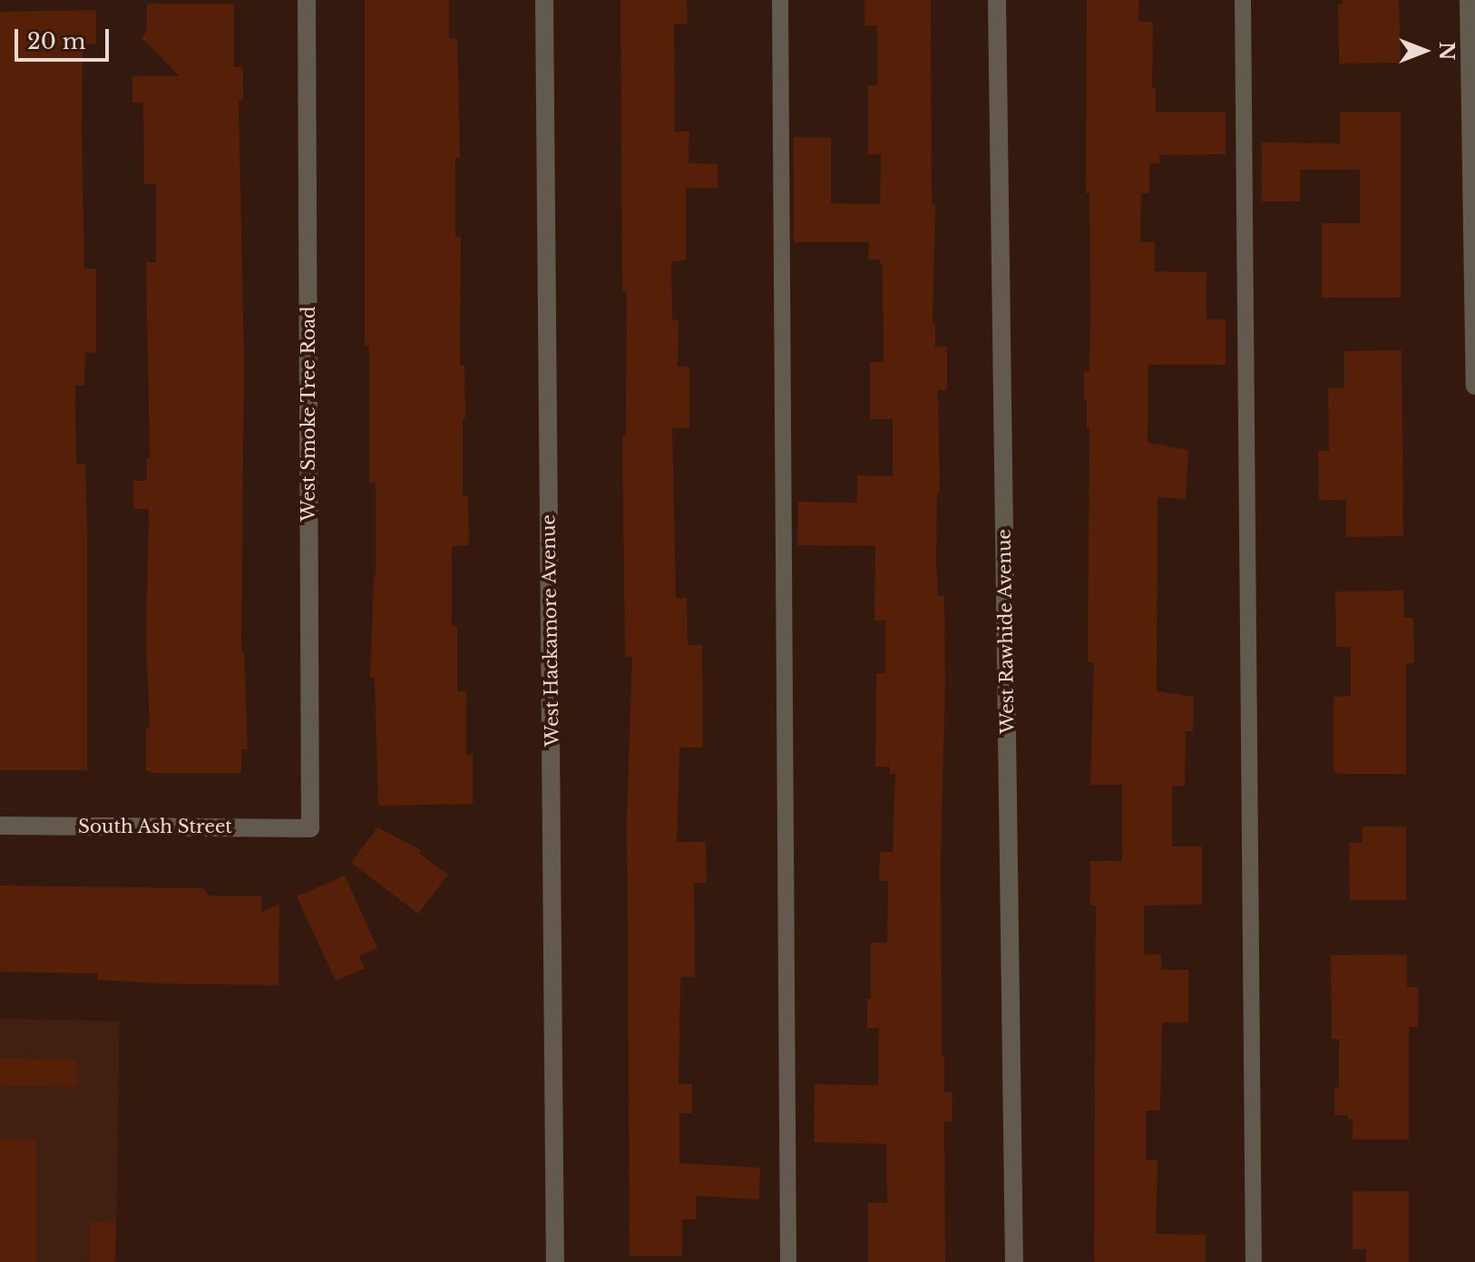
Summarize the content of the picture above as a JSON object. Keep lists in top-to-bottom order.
{
  "streets": {
    "street": [
      "West Smoke Tree Road",
      "West Hackamore Avenue",
      "West Rawhide Avenue",
      "South Ash Street"
    ]
  },
  "crossings": [
    ["West Smoke Tree Road", "South Ash Street"]
  ],
  "scale_bar": "20 m",
  "north": "right"
}
